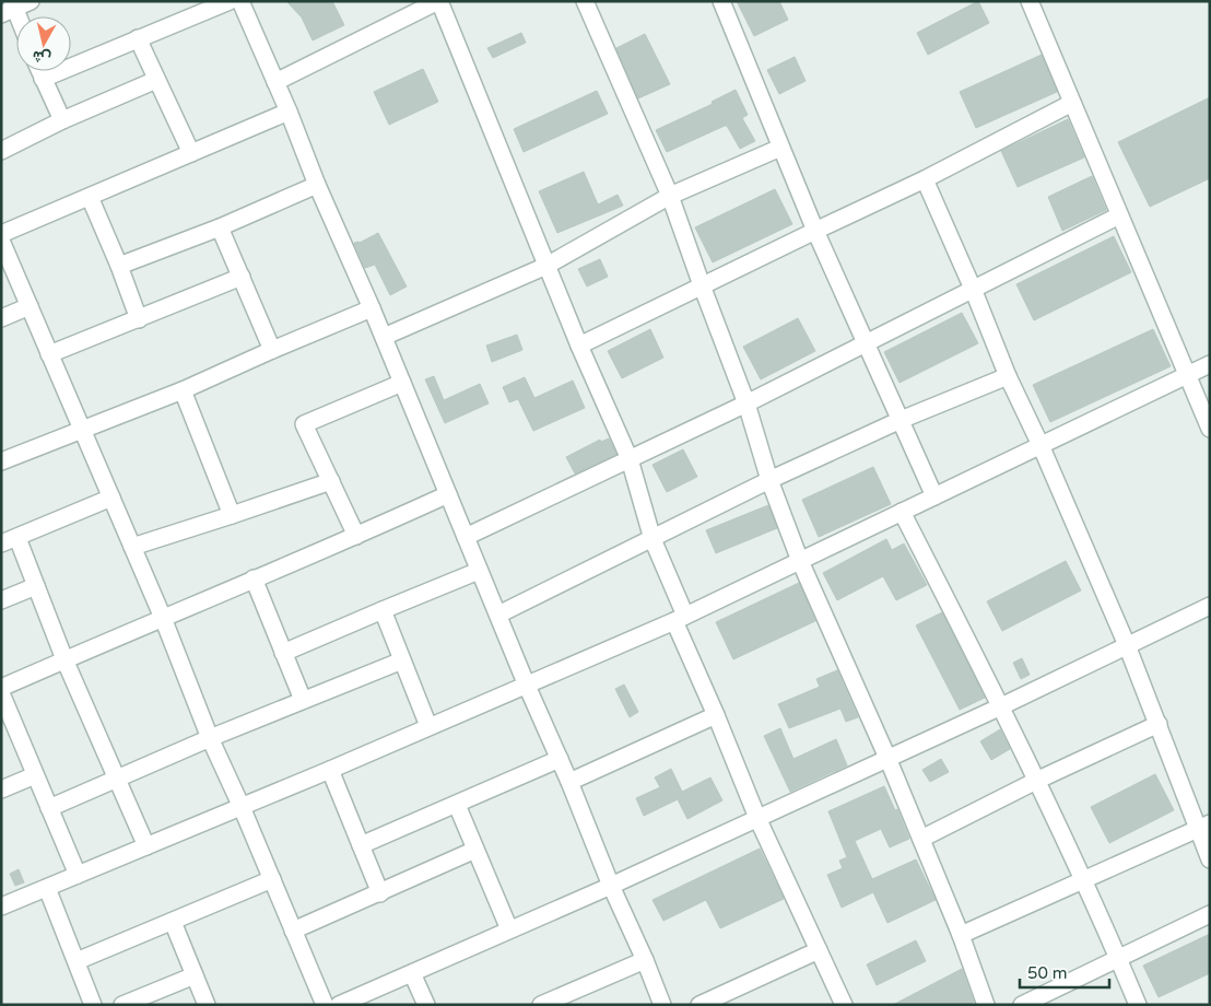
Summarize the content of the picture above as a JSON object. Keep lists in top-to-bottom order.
{
  "scale_bar": "50 m",
  "north": "bottom"
}
